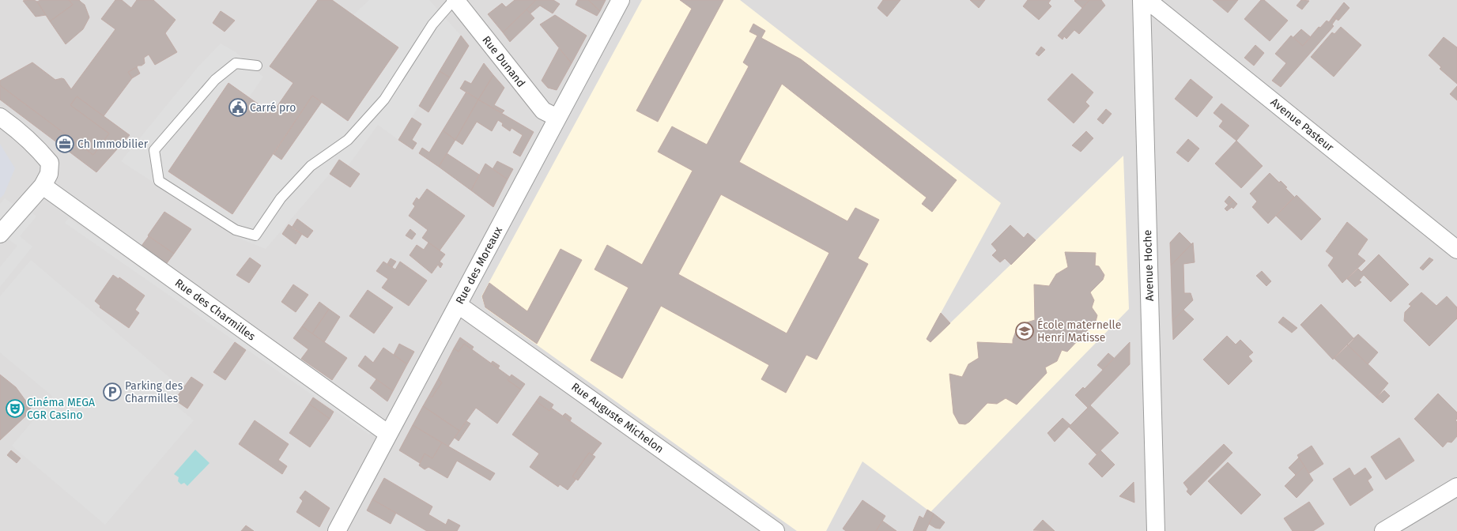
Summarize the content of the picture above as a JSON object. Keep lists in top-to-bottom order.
{
  "streets": {
    "street": [
      "Rue Dunand",
      "Avenue Pasteur",
      "Rue des Moreaux",
      "Avenue Hoche",
      "Rue des Charmilles",
      "Rue Auguste Michelon"
    ]
  },
  "crossings": [
    ["Rue Dunand", "Rue des Moreaux"],
    ["Rue des Moreaux", "Rue des Charmilles"],
    ["Rue des Moreaux", "Rue Auguste Michelon"]
  ],
  "places": {
    "public building": ["Carré pro"],
    "office": ["Ch Immobilier"],
    "school or university": ["École maternelle Henri Matisse"],
    "parking": ["Parking des Charmilles"],
    "theatre": ["Cinéma MEGA CGR Casino"]
  }
}
